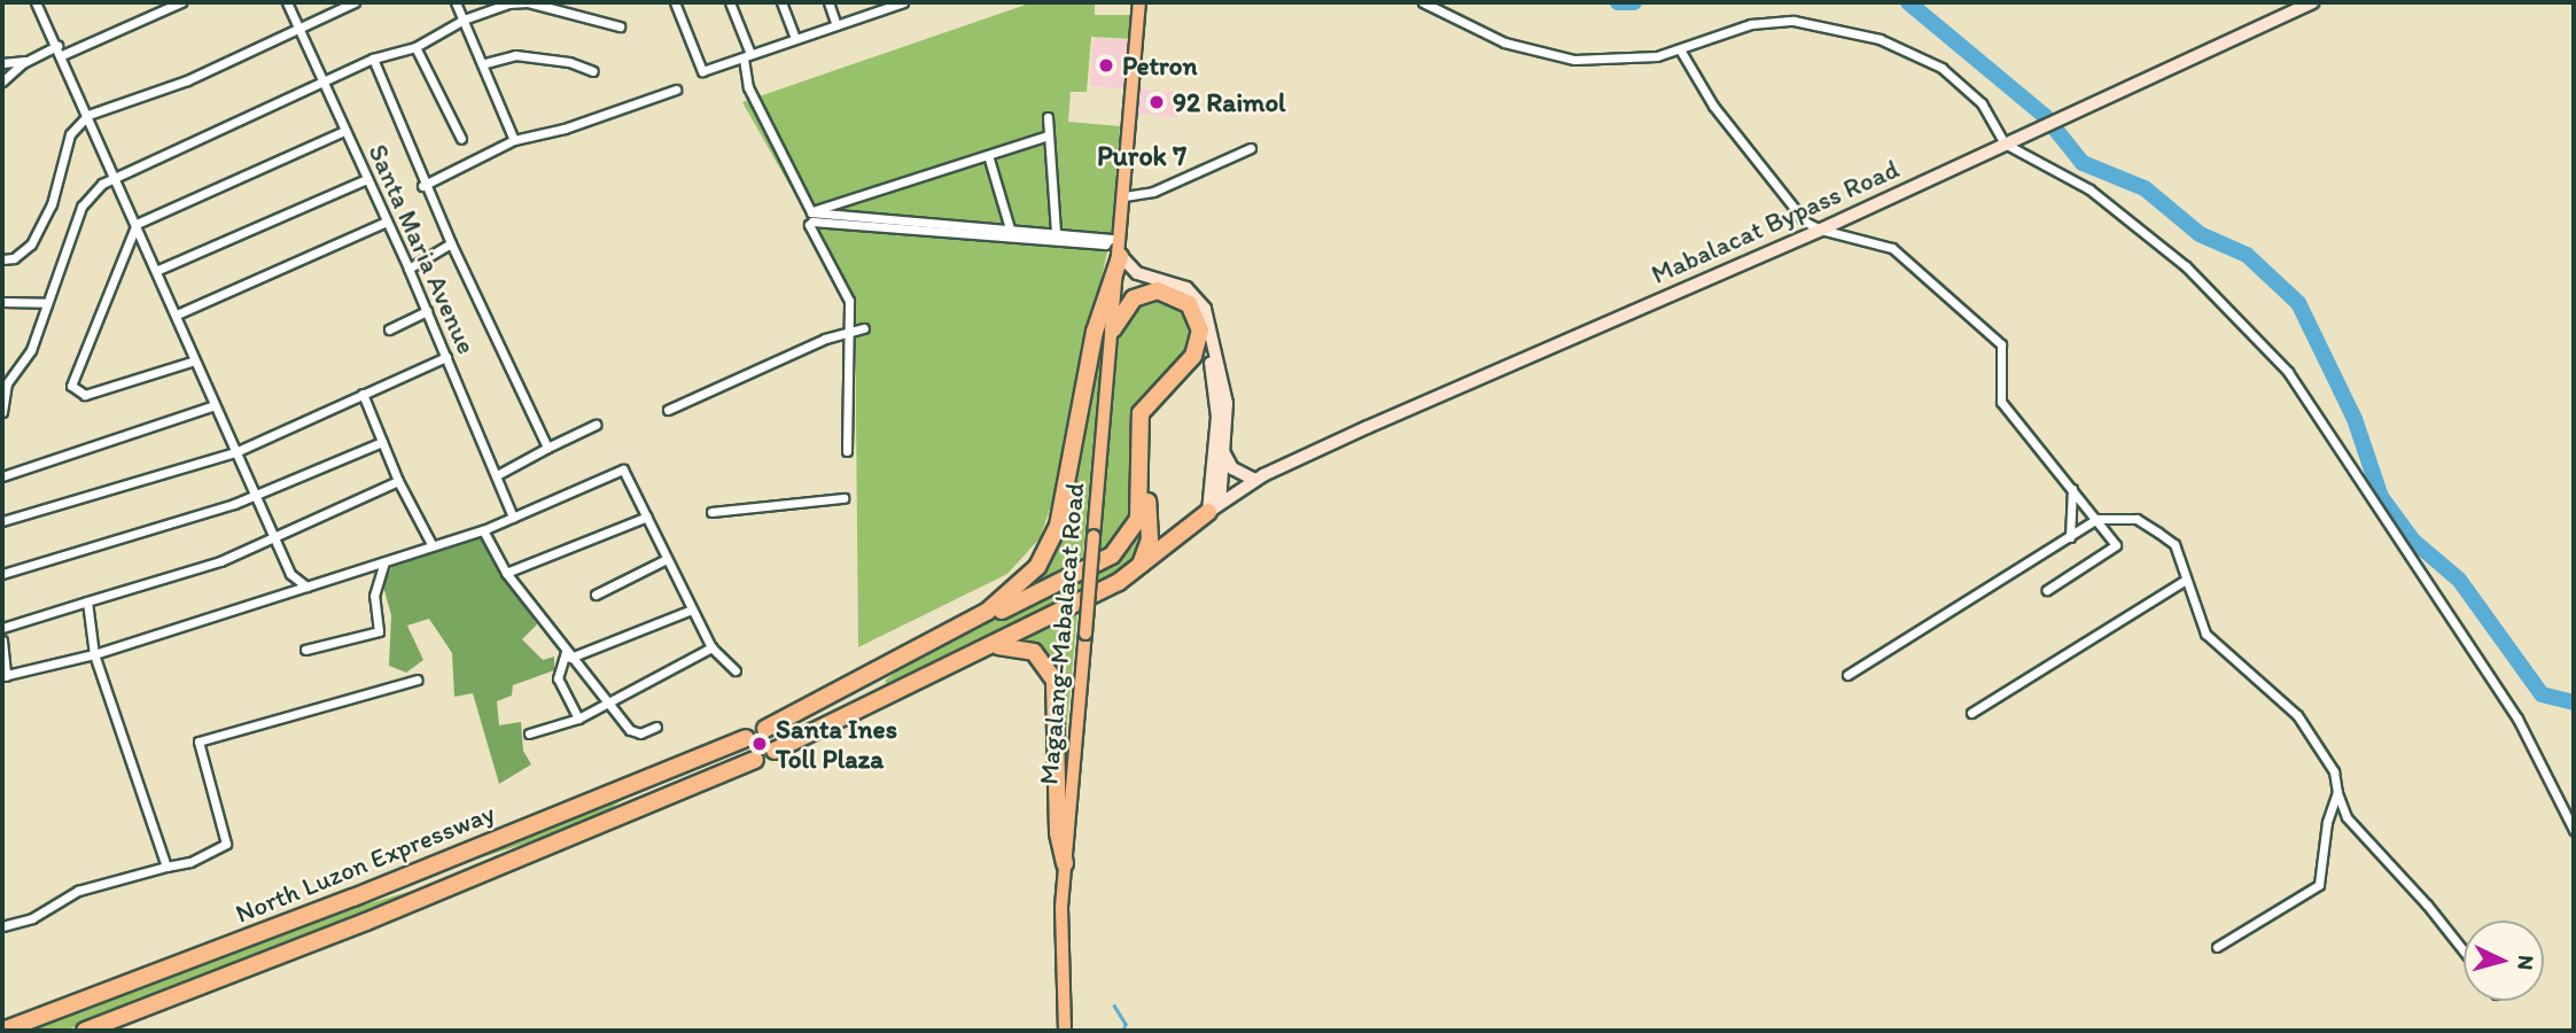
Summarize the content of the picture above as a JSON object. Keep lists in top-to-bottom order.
{
  "streets": {
    "highway": ["North Luzon Expressway"],
    "main road": ["Mabalacat Bypass Road", "Magalang-Mabalacat Road"],
    "street": ["Santa Maria Avenue"]
  },
  "districts": ["Purok 7"],
  "places": ["Petron", "92 Raimol", "Santa Ines Toll Plaza"],
  "north": "right"
}
